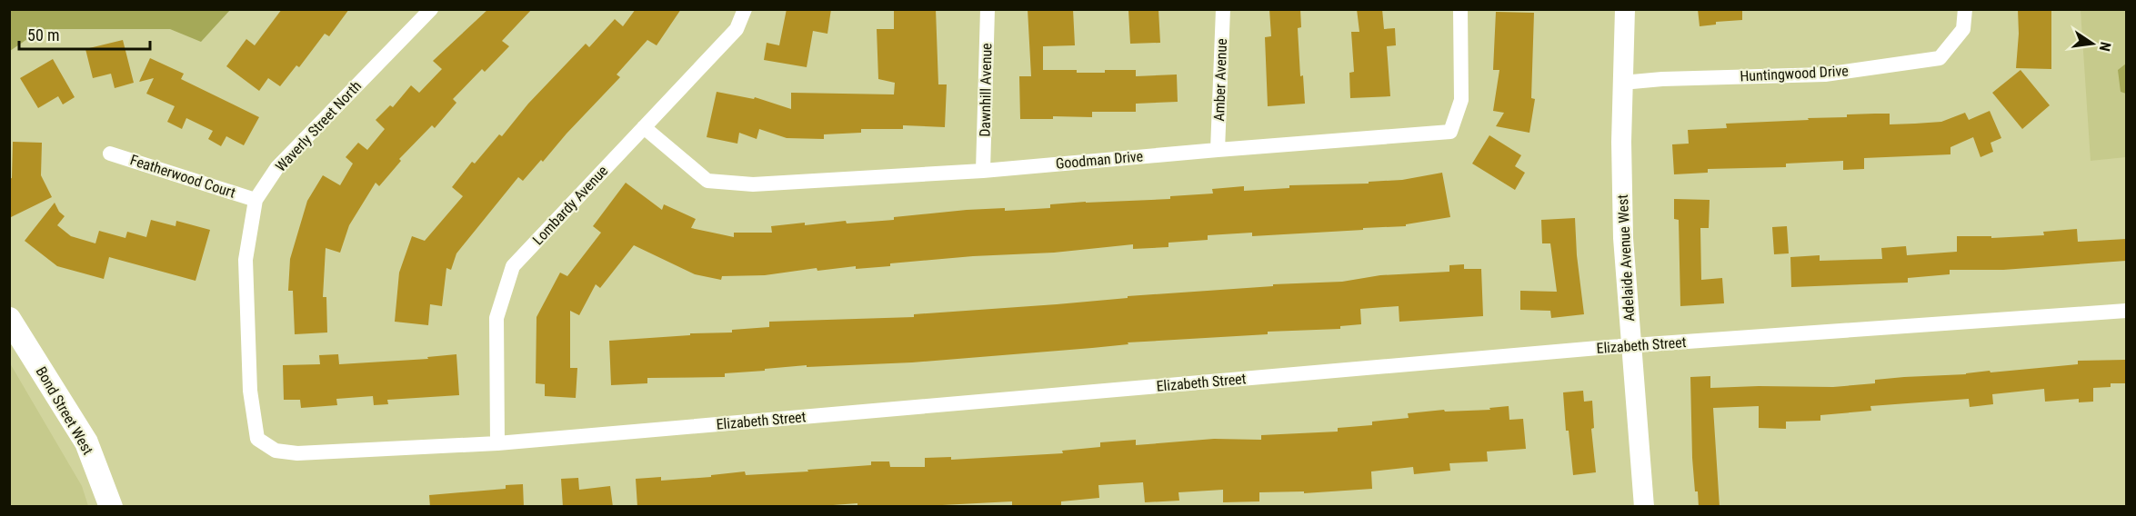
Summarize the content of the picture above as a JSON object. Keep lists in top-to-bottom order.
{
  "streets": {
    "main road": ["Adelaide Avenue West", "Bond Street West"],
    "street": [
      "Huntingwood Drive",
      "Amber Avenue",
      "Dawnhill Avenue",
      "Waverly Street North",
      "Goodman Drive",
      "Featherwood Court",
      "Lombardy Avenue",
      "Elizabeth Street"
    ]
  },
  "crossings": [
    ["Huntingwood Drive", "Adelaide Avenue West"],
    ["Amber Avenue", "Goodman Drive"],
    ["Dawnhill Avenue", "Goodman Drive"],
    ["Waverly Street North", "Featherwood Court"],
    ["Waverly Street North", "Elizabeth Street"],
    ["Goodman Drive", "Lombardy Avenue"],
    ["Lombardy Avenue", "Elizabeth Street"],
    ["Adelaide Avenue West", "Elizabeth Street"]
  ],
  "scale_bar": "50 m",
  "north": "right"
}
